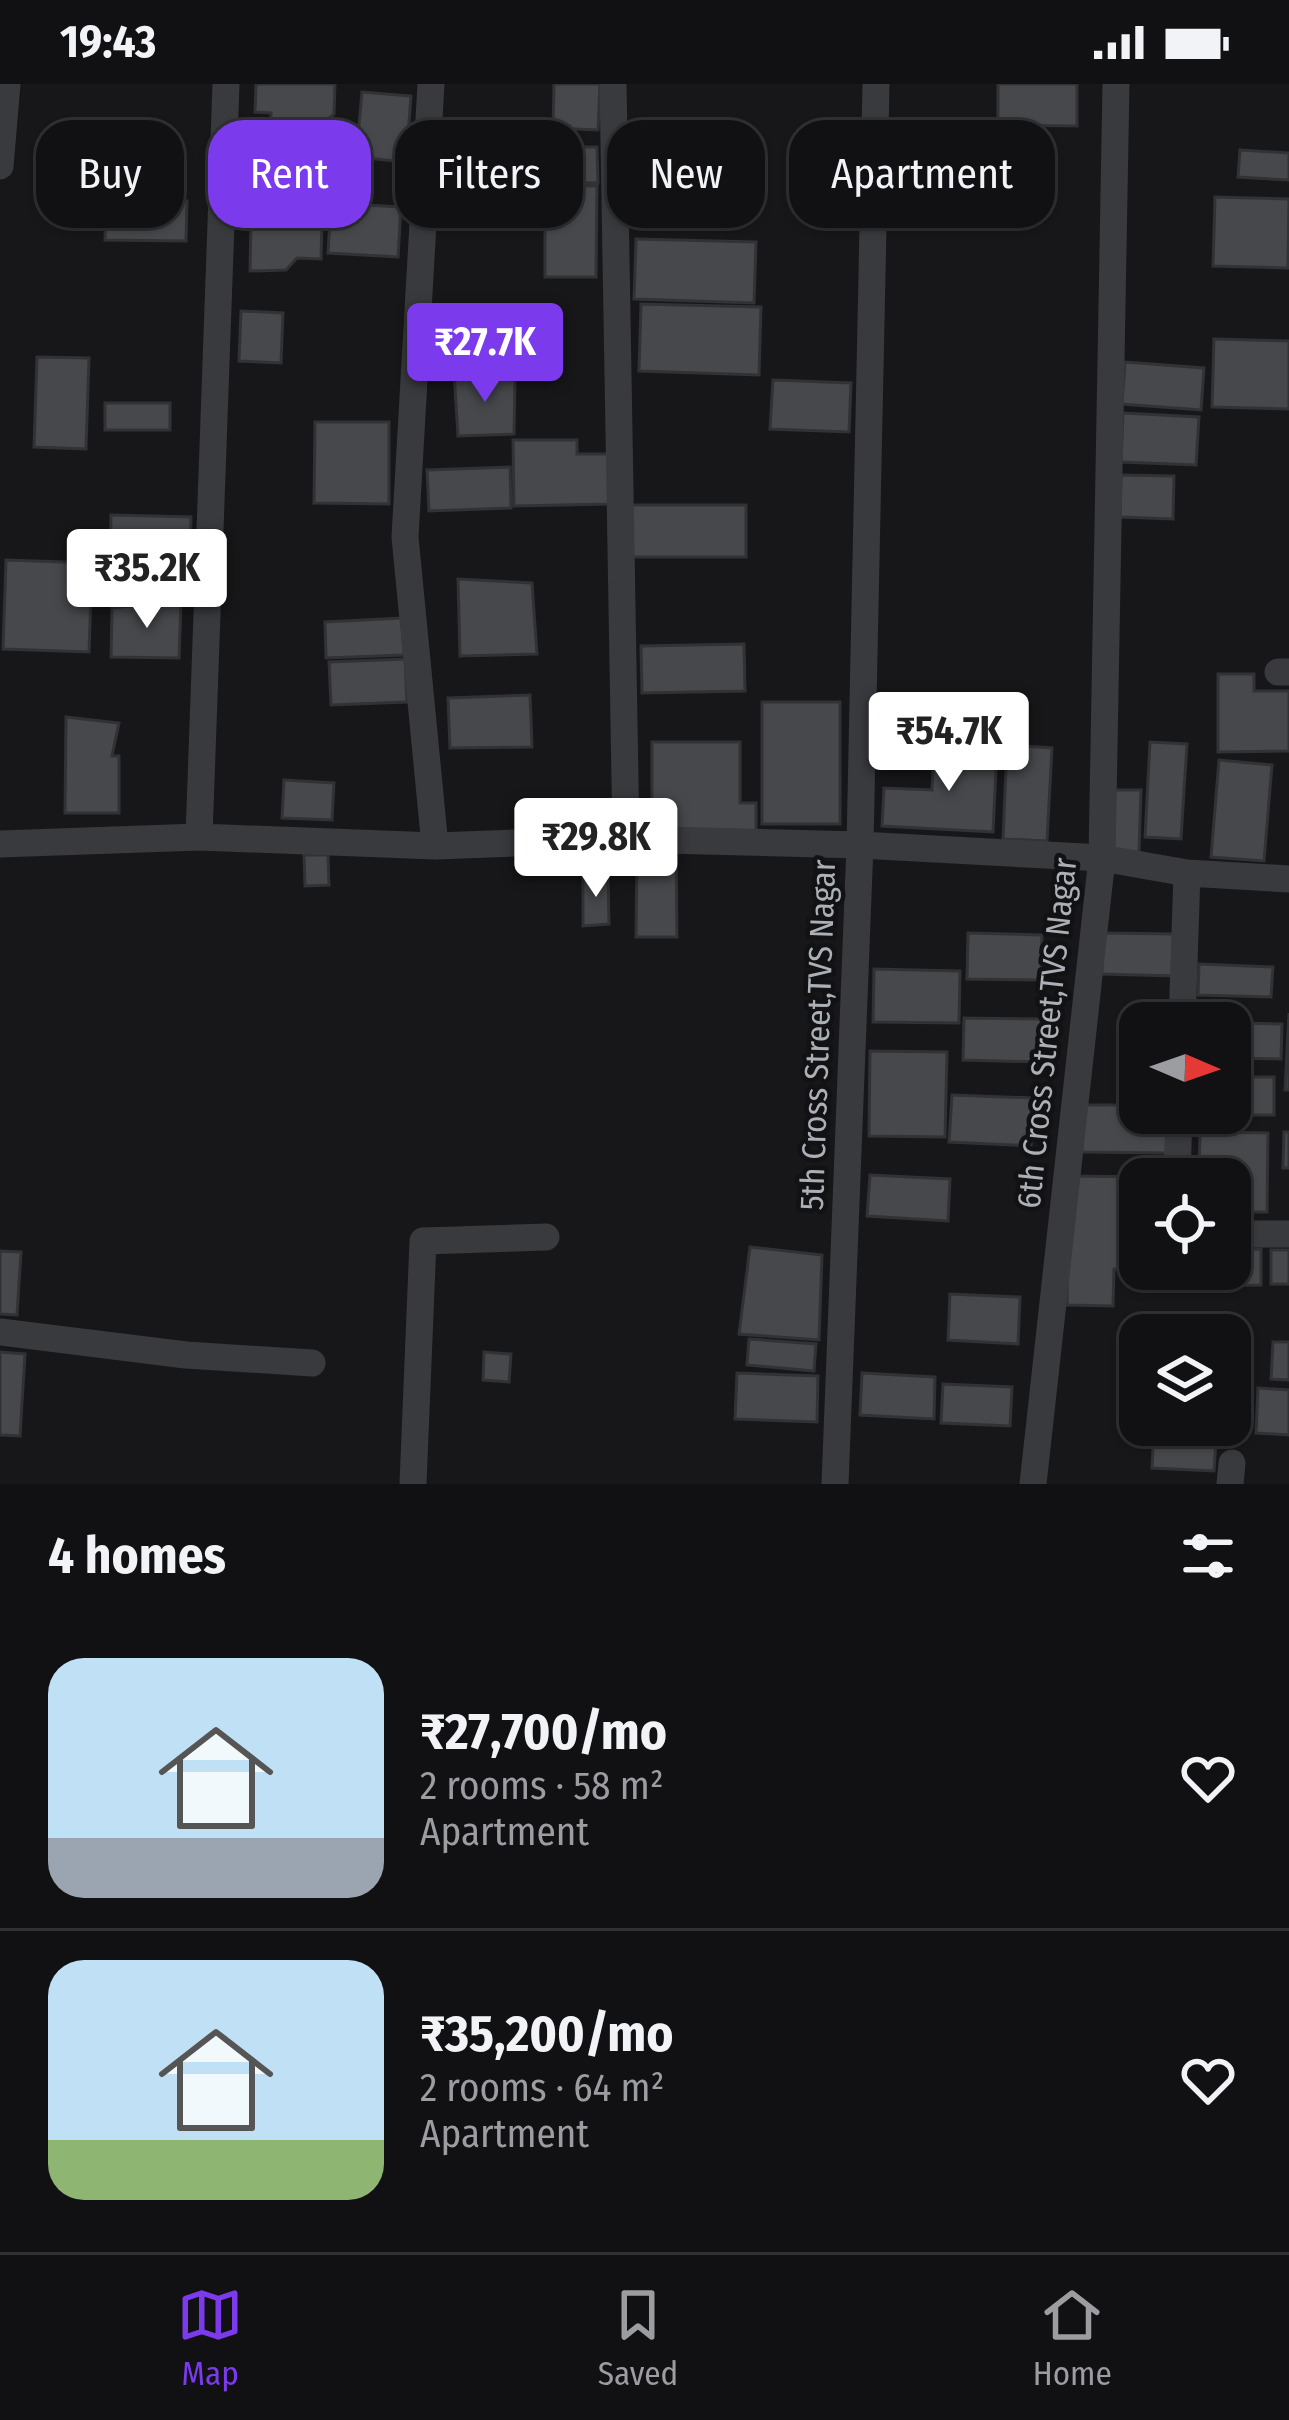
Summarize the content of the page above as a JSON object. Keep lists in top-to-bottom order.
{
  "streets": {
    "street": ["6th Cross Street,TVS Nagar", "5th Cross Street,TVS Nagar"]
  },
  "north": "right",
  "page": {
    "status": "19:43",
    "chip": [
      "Buy",
      "Rent",
      "Filters",
      "New",
      "Apartment"
    ],
    "price": [
      "₹27.7K",
      "₹35.2K",
      "₹54.7K",
      "₹29.8K"
    ],
    "heading": "4 homes",
    "list": [
      {
        "name": "₹27,700/mo",
        "note": "2 rooms · 58 m² · Apartment"
      },
      {
        "name": "₹35,200/mo",
        "note": "2 rooms · 64 m² · Apartment"
      }
    ],
    "tabs": ["Map", "Saved", "Home"]
  }
}
